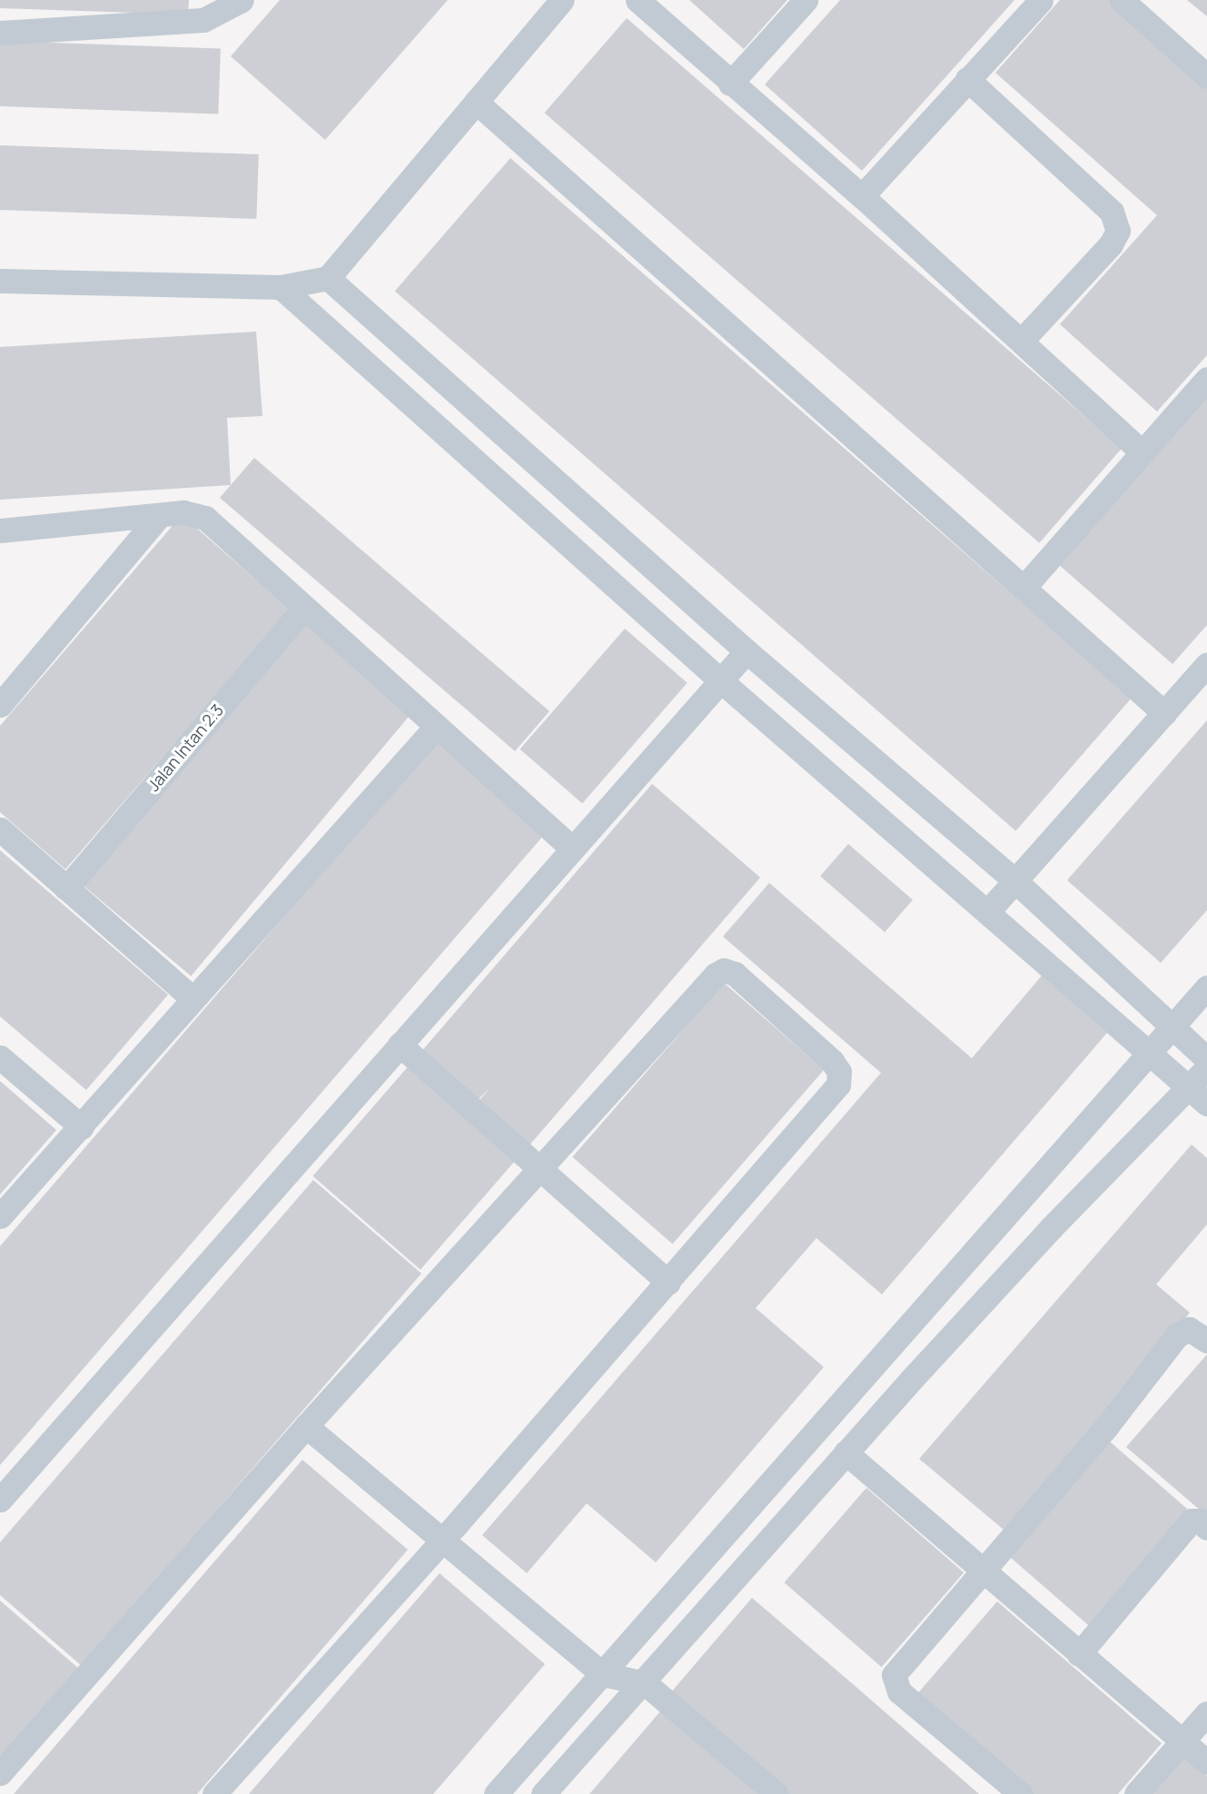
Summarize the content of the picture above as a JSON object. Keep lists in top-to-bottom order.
{
  "streets": {
    "street": ["Jalan Intan 2.3"]
  }
}
